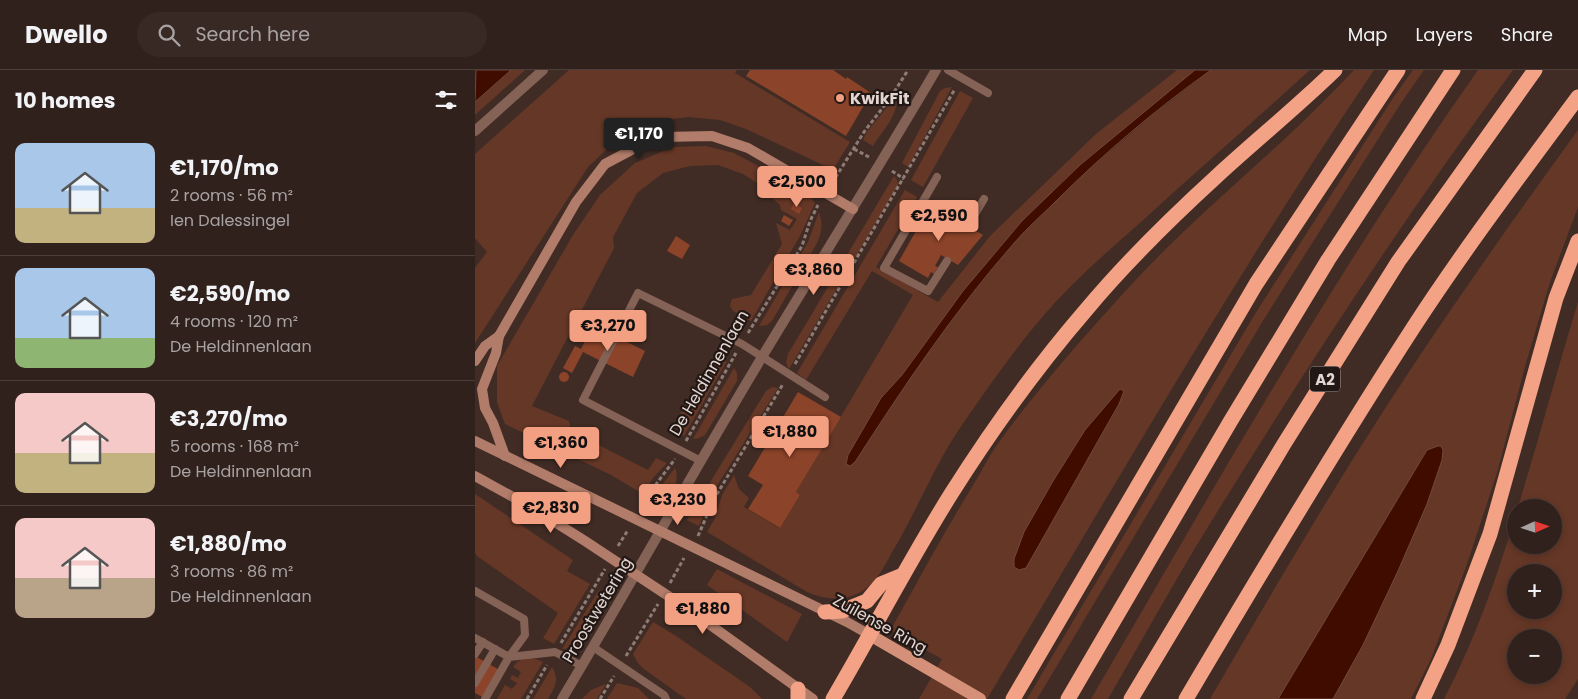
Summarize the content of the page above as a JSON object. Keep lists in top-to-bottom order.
{
  "streets": {
    "highway": ["A2"],
    "main road": ["Zuilense Ring"],
    "street": ["Proostwetering"],
    "path": ["De Heldinnenlaan"]
  },
  "places": ["KwikFit"],
  "north": "right",
  "page": {
    "header": "Dwello",
    "search": "Search here",
    "nav": ["Map", "Layers", "Share"],
    "heading": "10 homes",
    "price": [
      "€1,170",
      "€2,500",
      "€2,590",
      "€3,860",
      "€3,270",
      "€1,880",
      "€1,360",
      "€3,230",
      "€2,830",
      "€1,880"
    ],
    "list": [
      {
        "name": "€1,170/mo",
        "note": "2 rooms · 56 m² · Ien Dalessingel"
      },
      {
        "name": "€2,590/mo",
        "note": "4 rooms · 120 m² · De Heldinnenlaan"
      },
      {
        "name": "€3,270/mo",
        "note": "5 rooms · 168 m² · De Heldinnenlaan"
      },
      {
        "name": "€1,880/mo",
        "note": "3 rooms · 86 m² · De Heldinnenlaan"
      }
    ],
    "map_buttons": ["+", "−"]
  }
}
